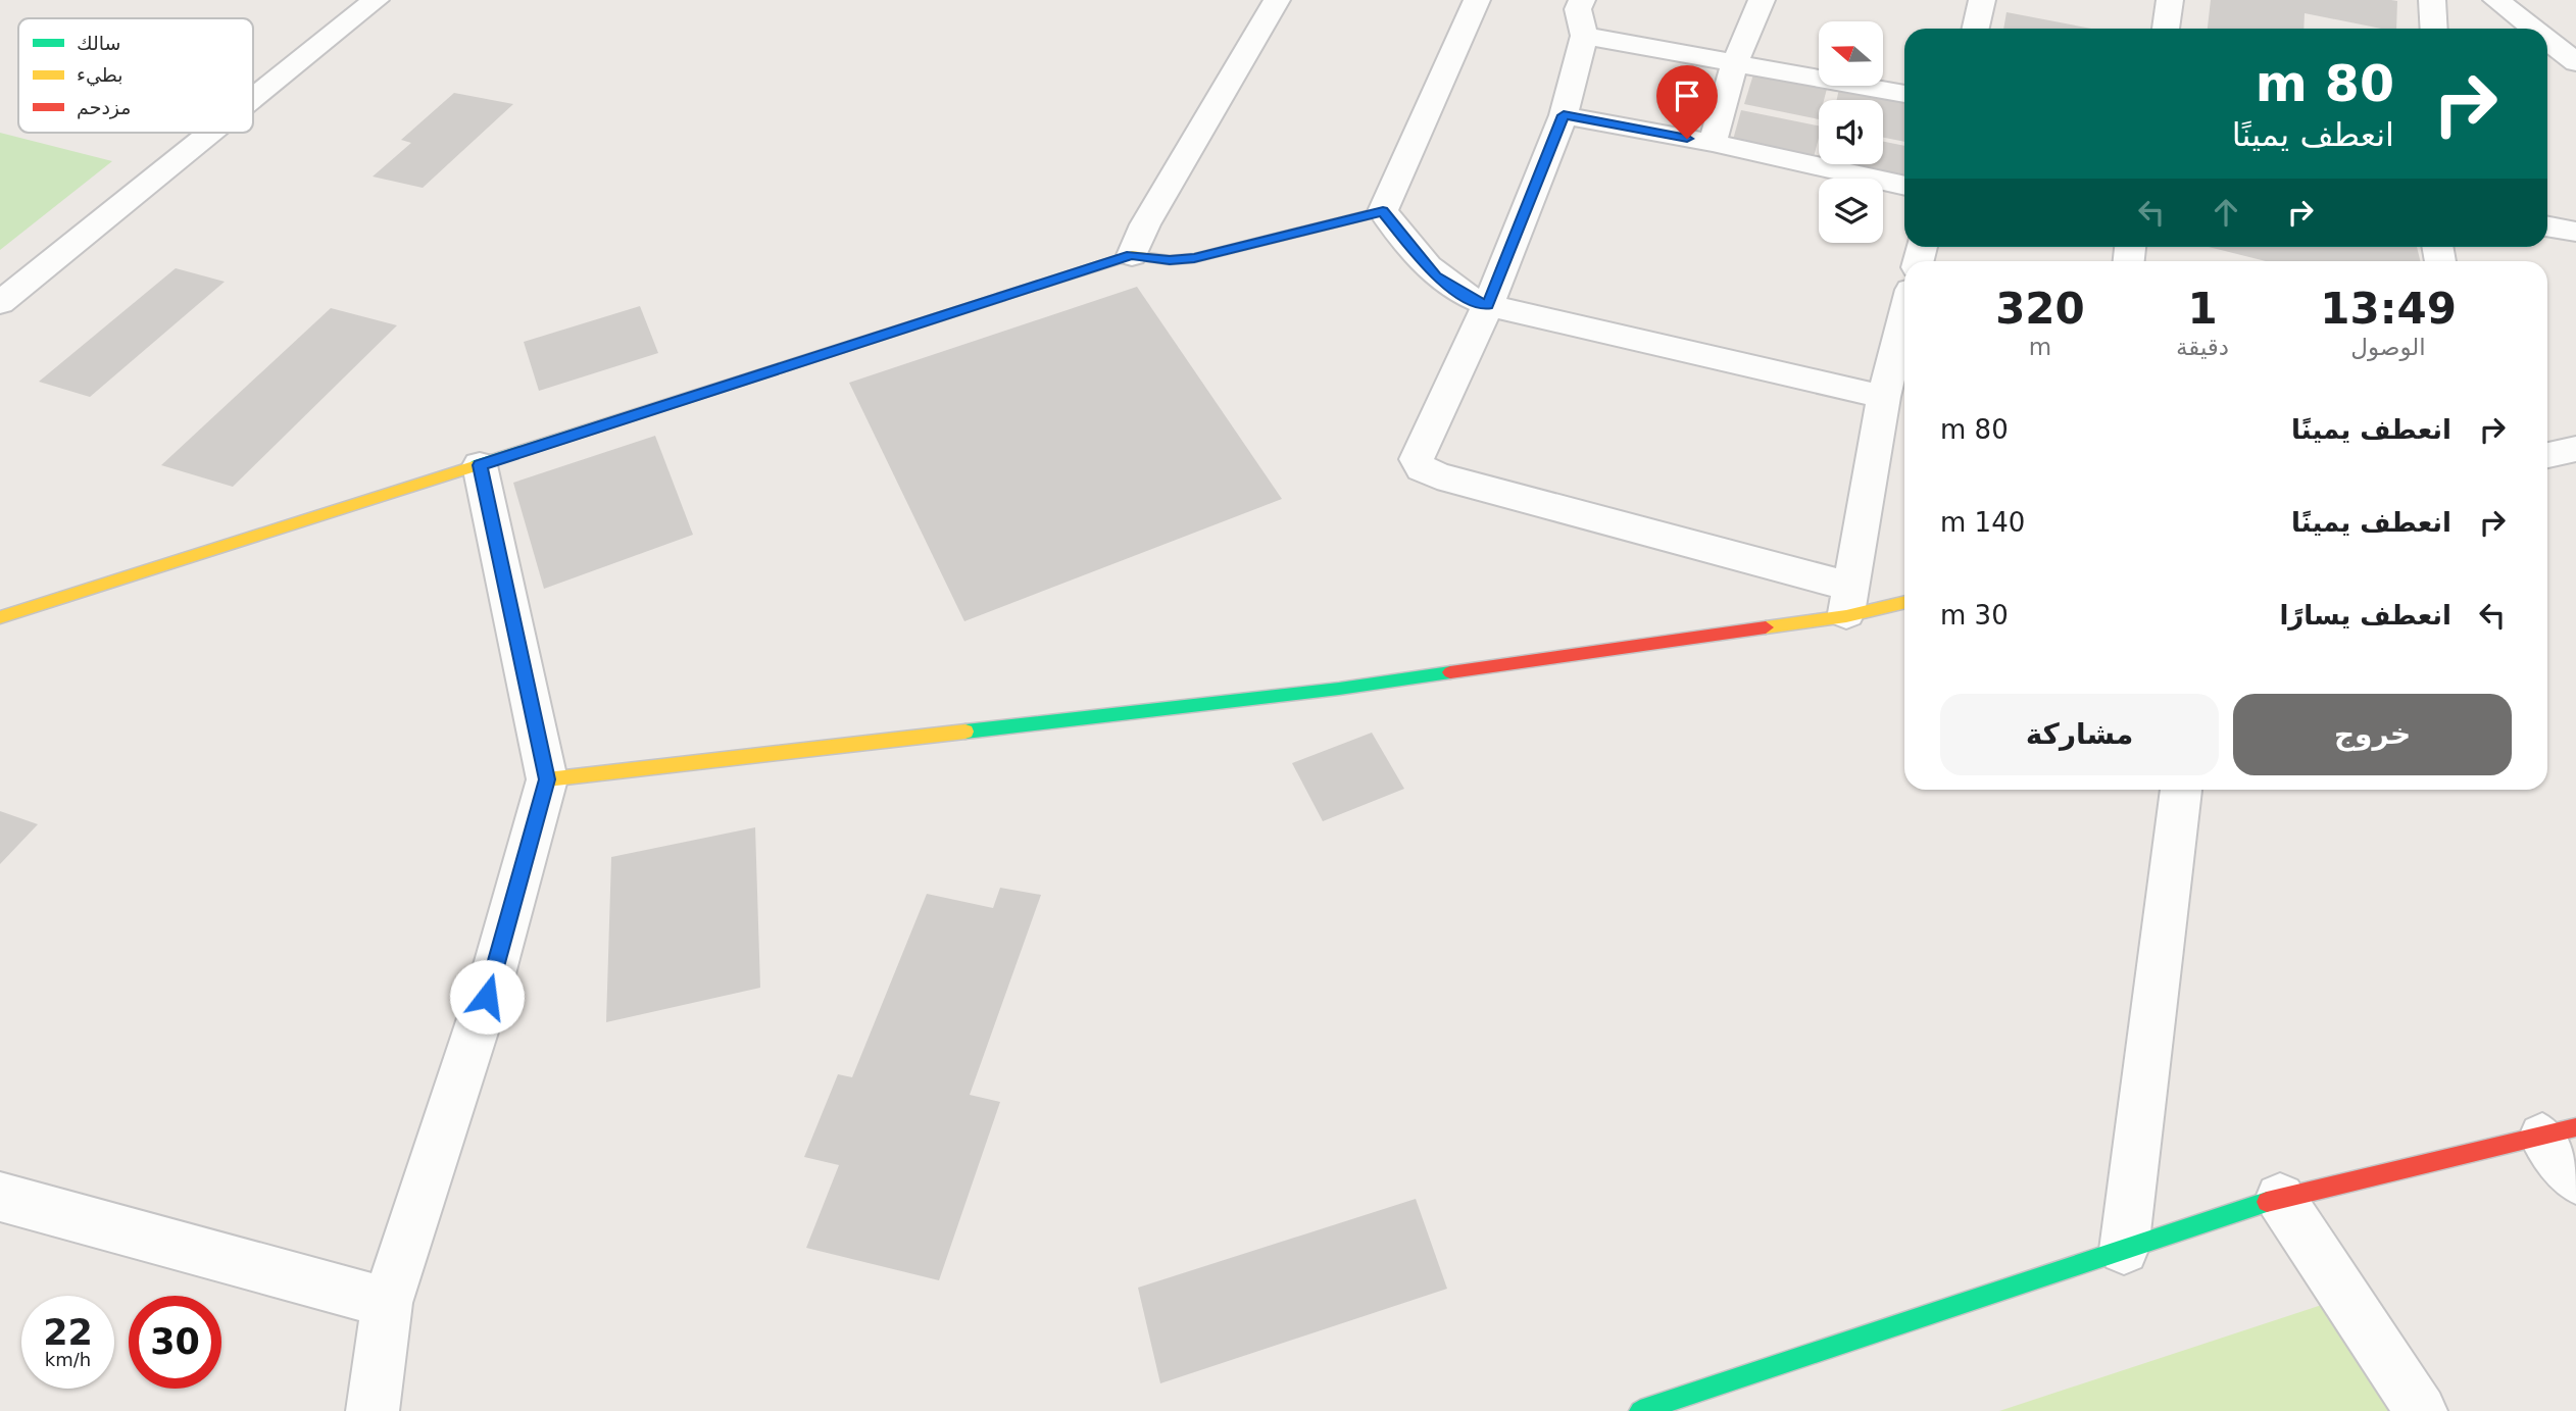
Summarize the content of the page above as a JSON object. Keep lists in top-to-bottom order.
{
  "legend": ["سالك", "بطيء", "مزدحم"],
  "north": "left",
  "page": {
    "turn": ["80 m", "انعطف يمينًا"],
    "eta": [
      "13:49",
      "الوصول",
      "1",
      "دقيقة",
      "320",
      "m"
    ],
    "list": [
      {
        "name": "انعطف يمينًا",
        "value": "80 m"
      },
      {
        "name": "انعطف يمينًا",
        "value": "140 m"
      },
      {
        "name": "انعطف يسارًا",
        "value": "30 m"
      }
    ],
    "buttons": ["خروج", "مشاركة"],
    "speed": "22 km/h",
    "limit": "30"
  }
}
